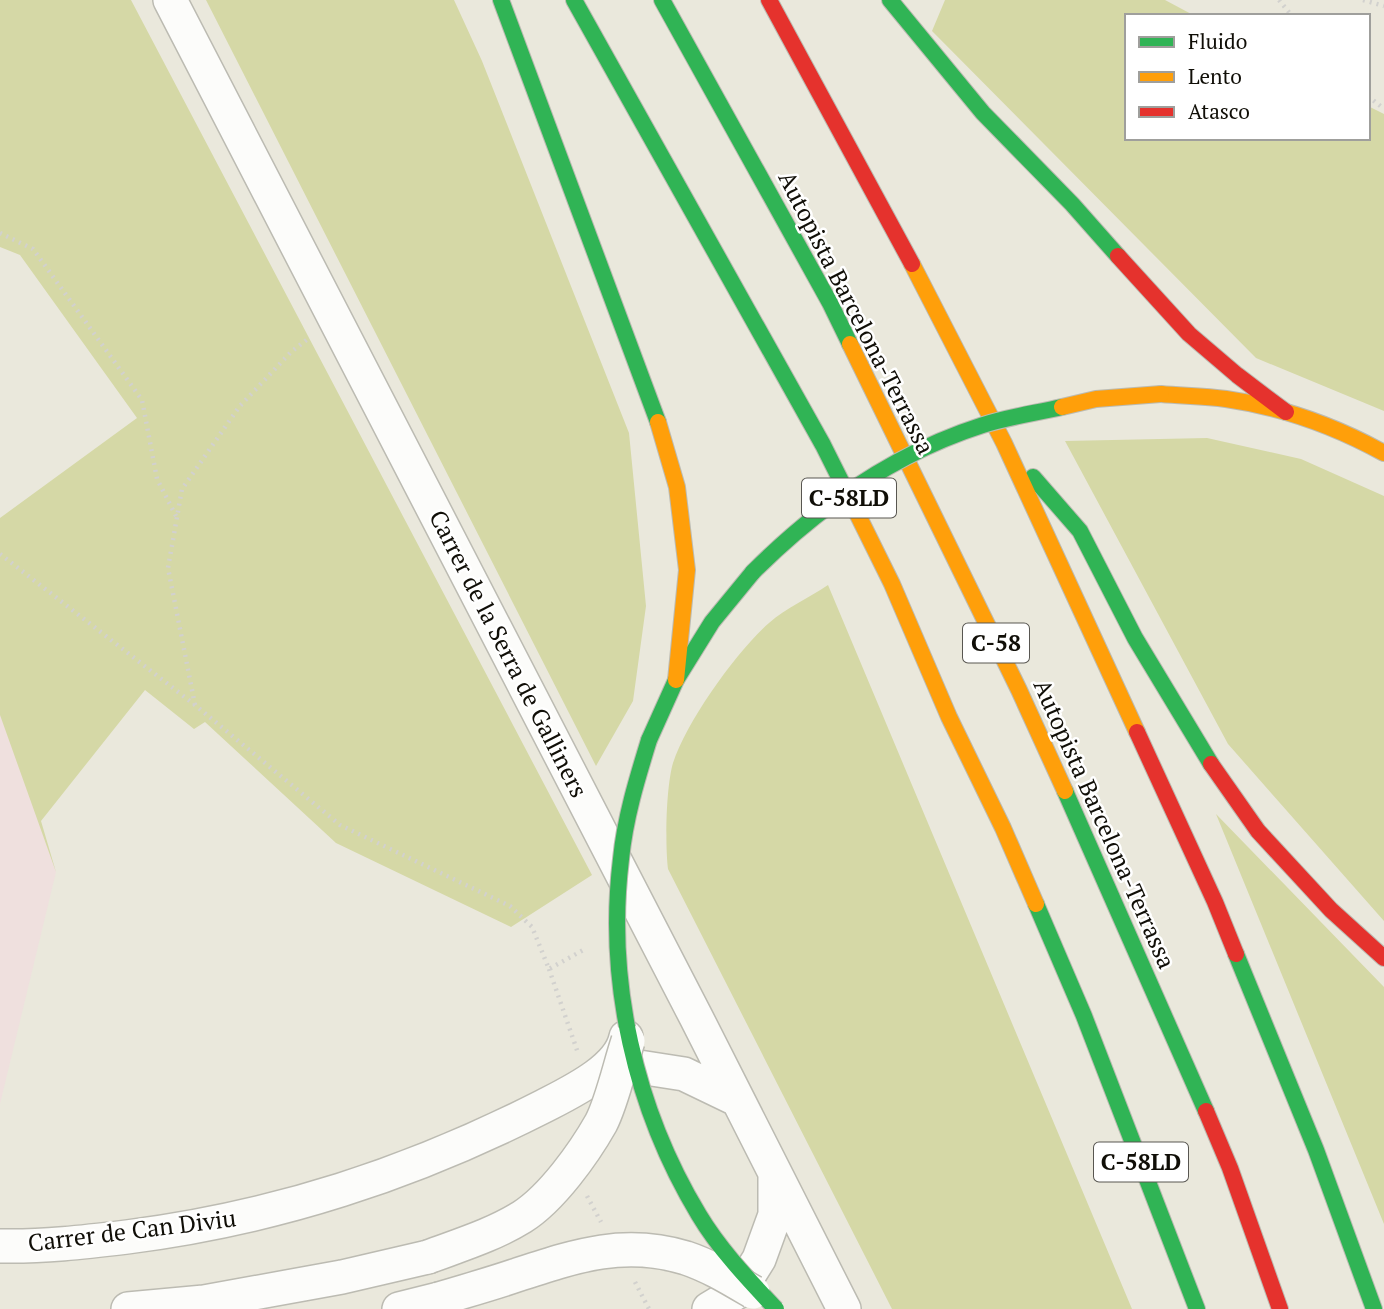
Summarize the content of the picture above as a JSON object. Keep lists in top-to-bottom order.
{
  "streets": {
    "main road": ["Autopista Barcelona-Terrassa", "C-58LD", "C-58"],
    "street": ["Carrer de la Serra de Galliners", "Carrer de Can Diviu"]
  },
  "legend": ["Fluido", "Lento", "Atasco"]
}
